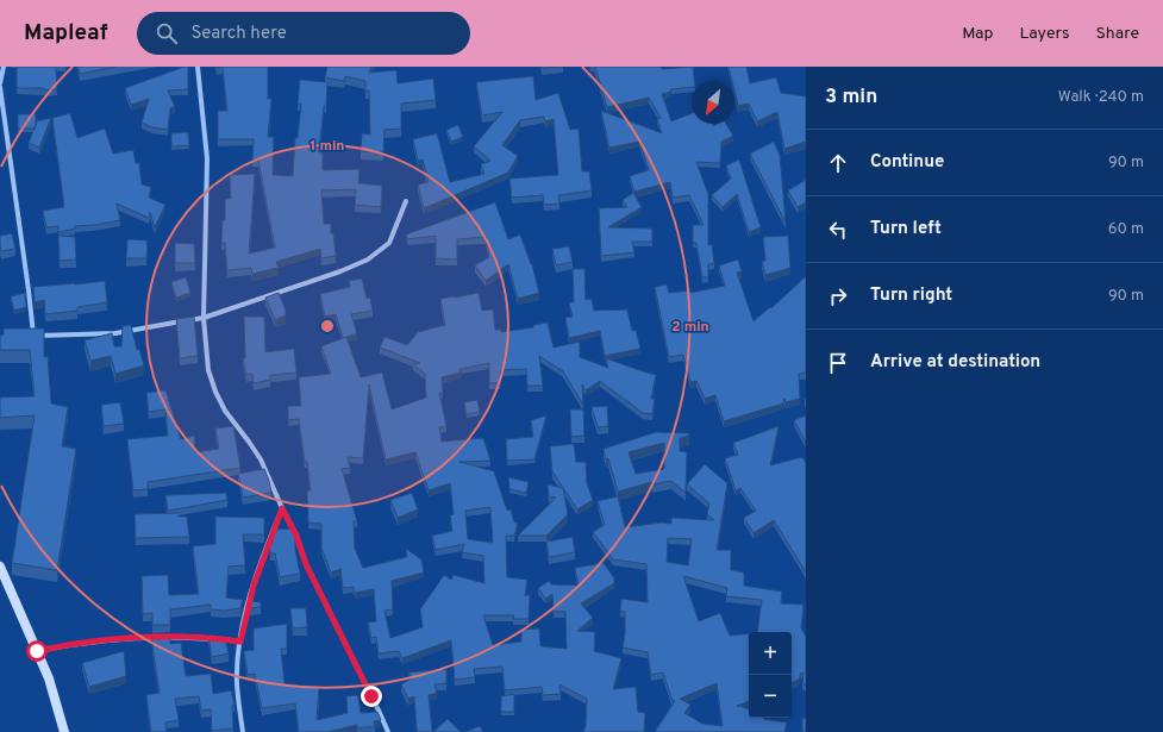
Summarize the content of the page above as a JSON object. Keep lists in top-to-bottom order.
{
  "north": "bottom left",
  "page": {
    "header": "Mapleaf",
    "search": "Search here",
    "nav": ["Map", "Layers", "Share"],
    "heading": ["3 min", "Walk · 240 m"],
    "list": [
      ["Continue", "90 m"],
      ["Turn left", "60 m"],
      ["Turn right", "90 m"],
      "Arrive at destination"
    ],
    "map_buttons": ["+", "−"]
  },
  "rings": ["1 min", "2 min"]
}
